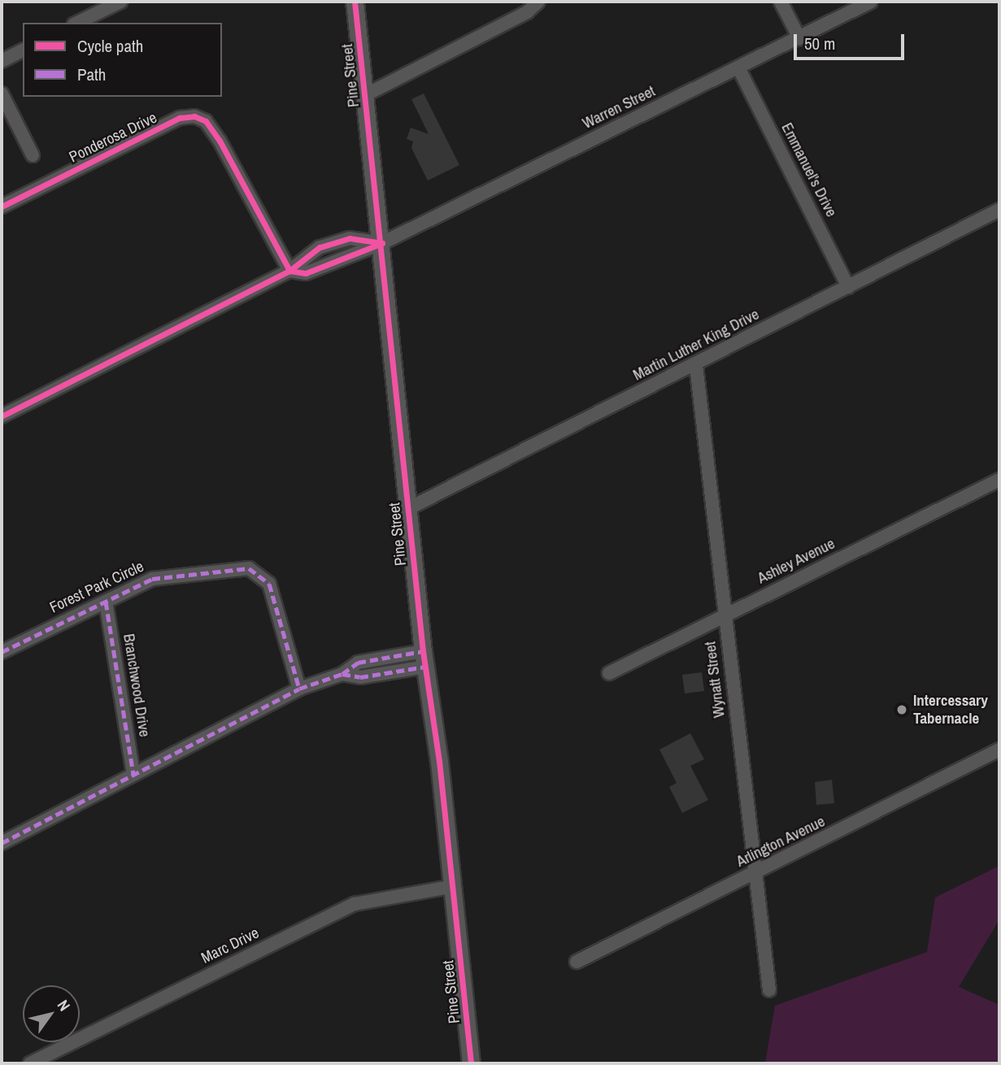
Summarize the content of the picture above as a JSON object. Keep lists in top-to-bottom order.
{
  "streets": {
    "street": [
      "Pine Street",
      "Warren Street",
      "Ponderosa Drive",
      "Emmanuel's Drive",
      "Martin Luther King Drive",
      "Ashley Avenue",
      "Forest Park Circle",
      "Wynatt Street",
      "Branchwood Drive",
      "Arlington Avenue",
      "Marc Drive"
    ]
  },
  "crossings": [
    ["Pine Street", "Warren Street"],
    ["Pine Street", "Martin Luther King Drive"],
    ["Pine Street", "Marc Drive"],
    ["Warren Street", "Emmanuel's Drive"],
    ["Emmanuel's Drive", "Martin Luther King Drive"],
    ["Martin Luther King Drive", "Wynatt Street"],
    ["Ashley Avenue", "Wynatt Street"],
    ["Forest Park Circle", "Branchwood Drive"],
    ["Wynatt Street", "Arlington Avenue"]
  ],
  "places": ["Intercessary Tabernacle"],
  "legend": ["Cycle path", "Path"],
  "scale_bar": "50 m",
  "north": "top right"
}
